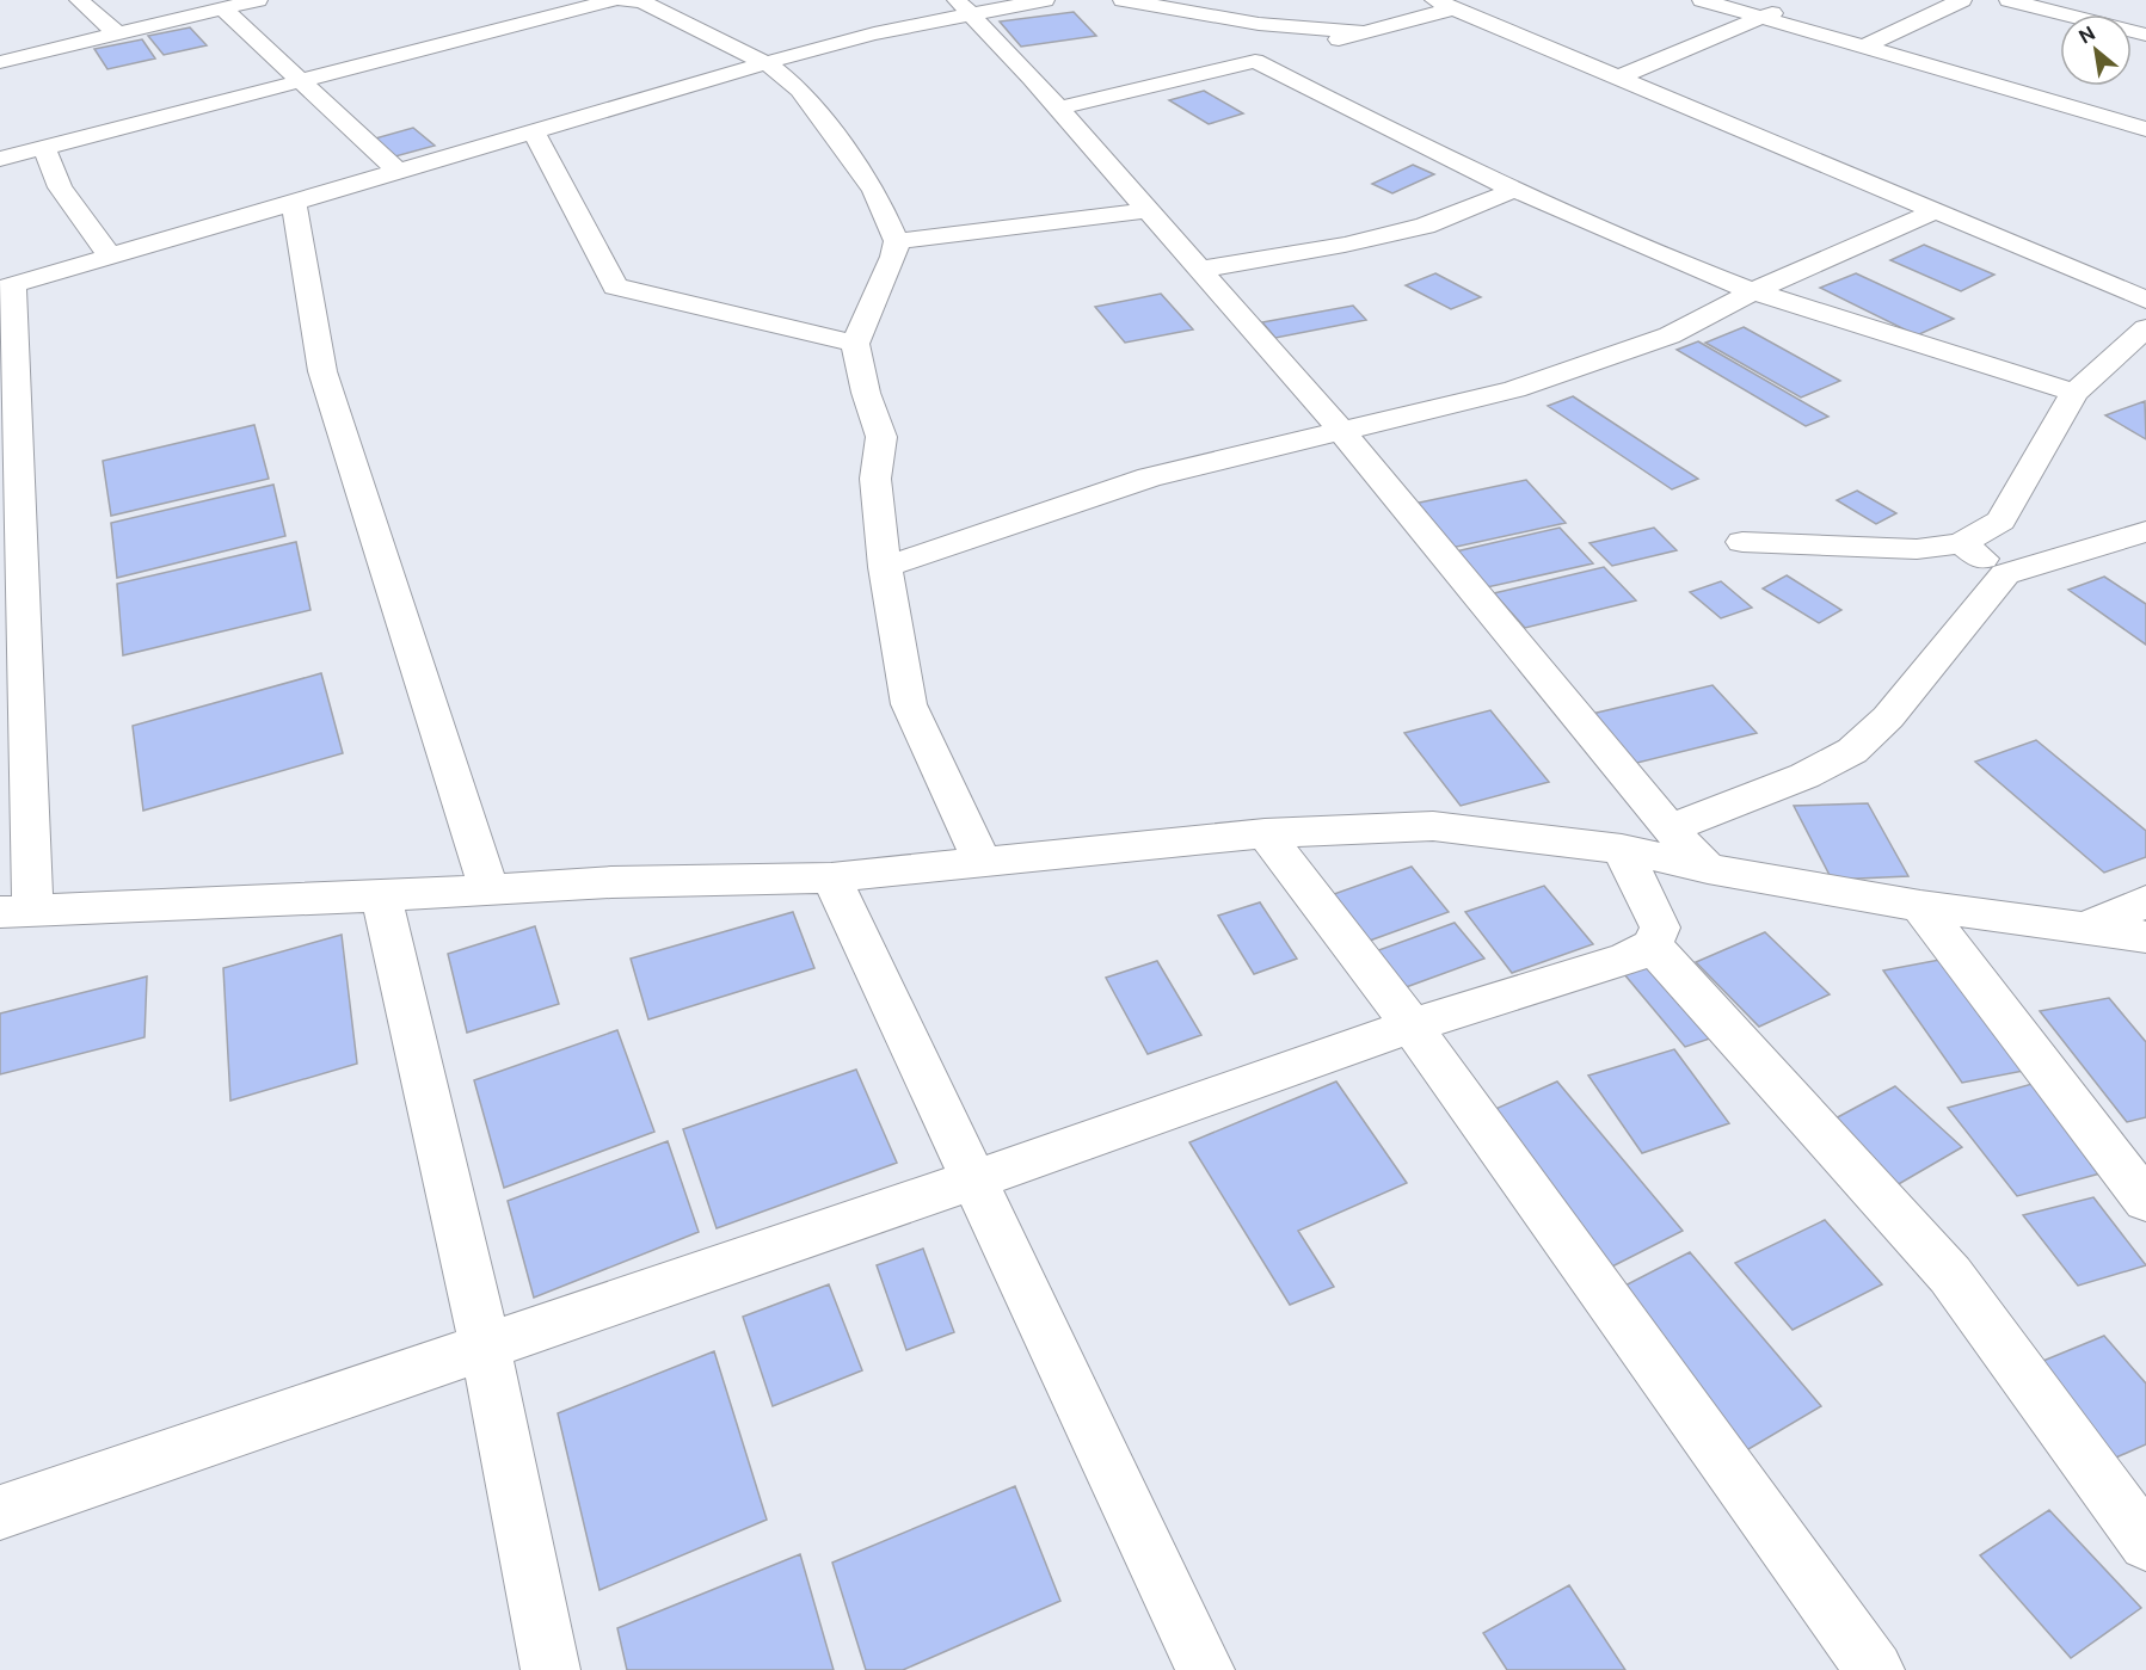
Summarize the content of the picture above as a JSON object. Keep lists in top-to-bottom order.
{
  "north": "top left"
}
